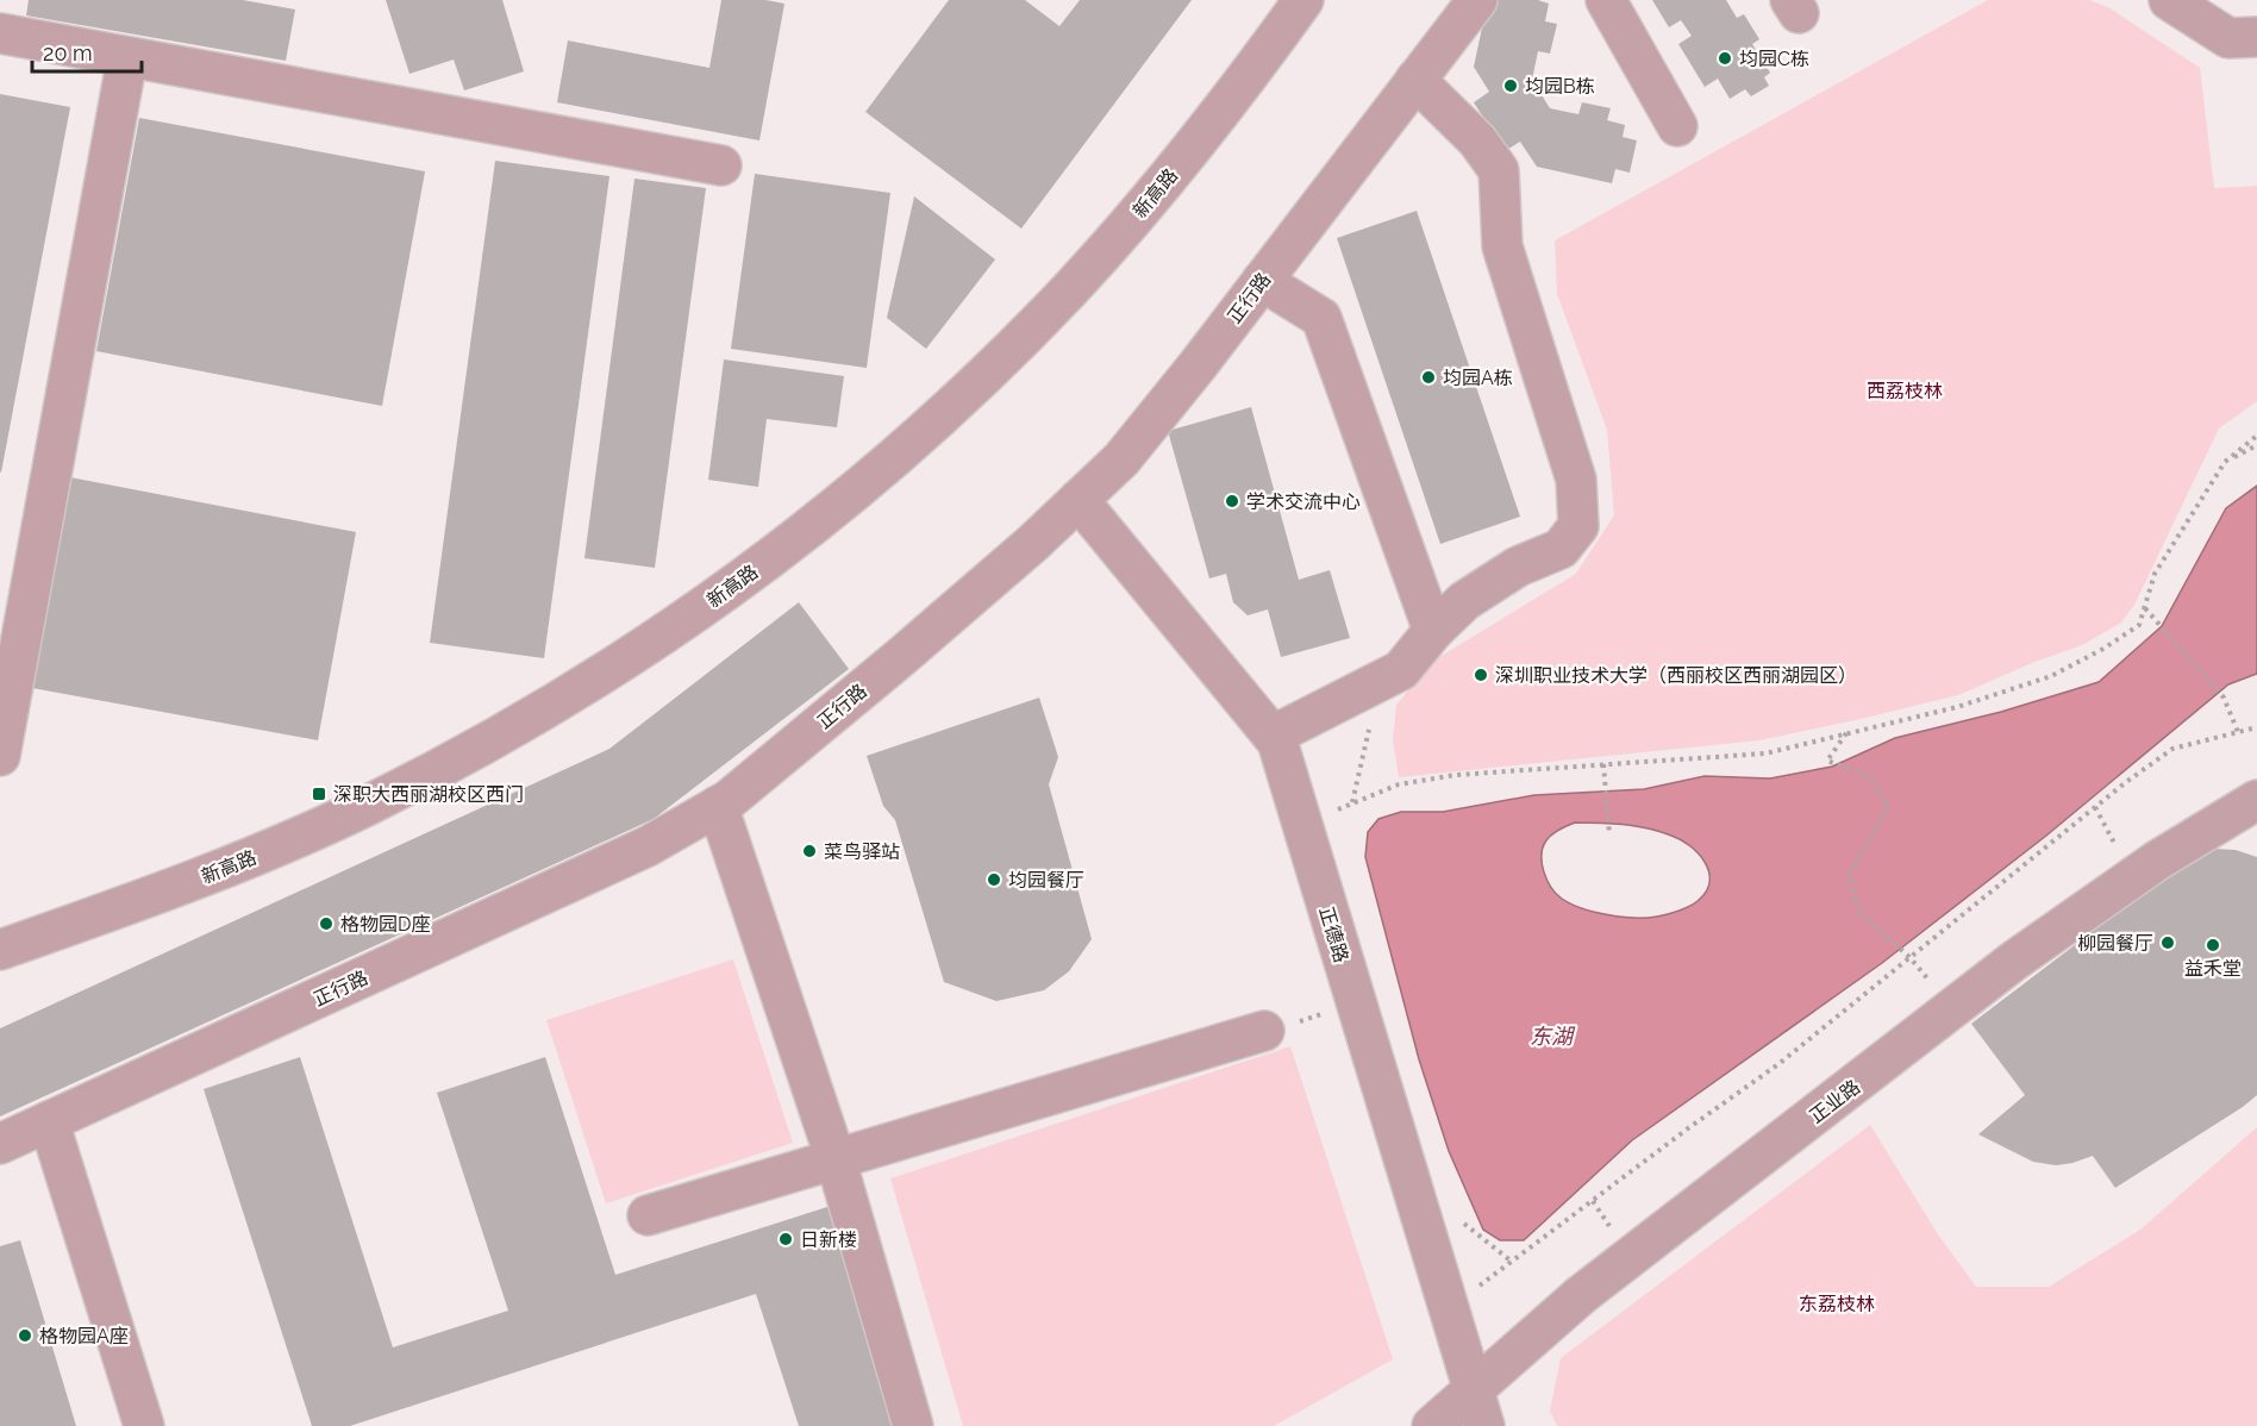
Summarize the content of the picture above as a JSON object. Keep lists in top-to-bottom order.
{
  "streets": {
    "street": [
      "新高路",
      "正行路",
      "正德路",
      "正业路"
    ]
  },
  "crossings": [
    ["正行路", "正德路"],
    ["正德路", "正业路"]
  ],
  "water": ["东湖"],
  "parks": ["西荔枝林", "东荔枝林"],
  "places": {
    "other": [
      "均园C栋",
      "均园B栋",
      "均园A栋",
      "学术交流中心",
      "深圳职业技术大学（西丽校区西丽湖园区）",
      "菜鸟驿站",
      "均园餐厅",
      "格物园D座",
      "柳园餐厅",
      "益禾堂",
      "日新楼",
      "格物园A座"
    ],
    "transit": ["深职大西丽湖校区西门"]
  },
  "scale_bar": "20 m"
}
